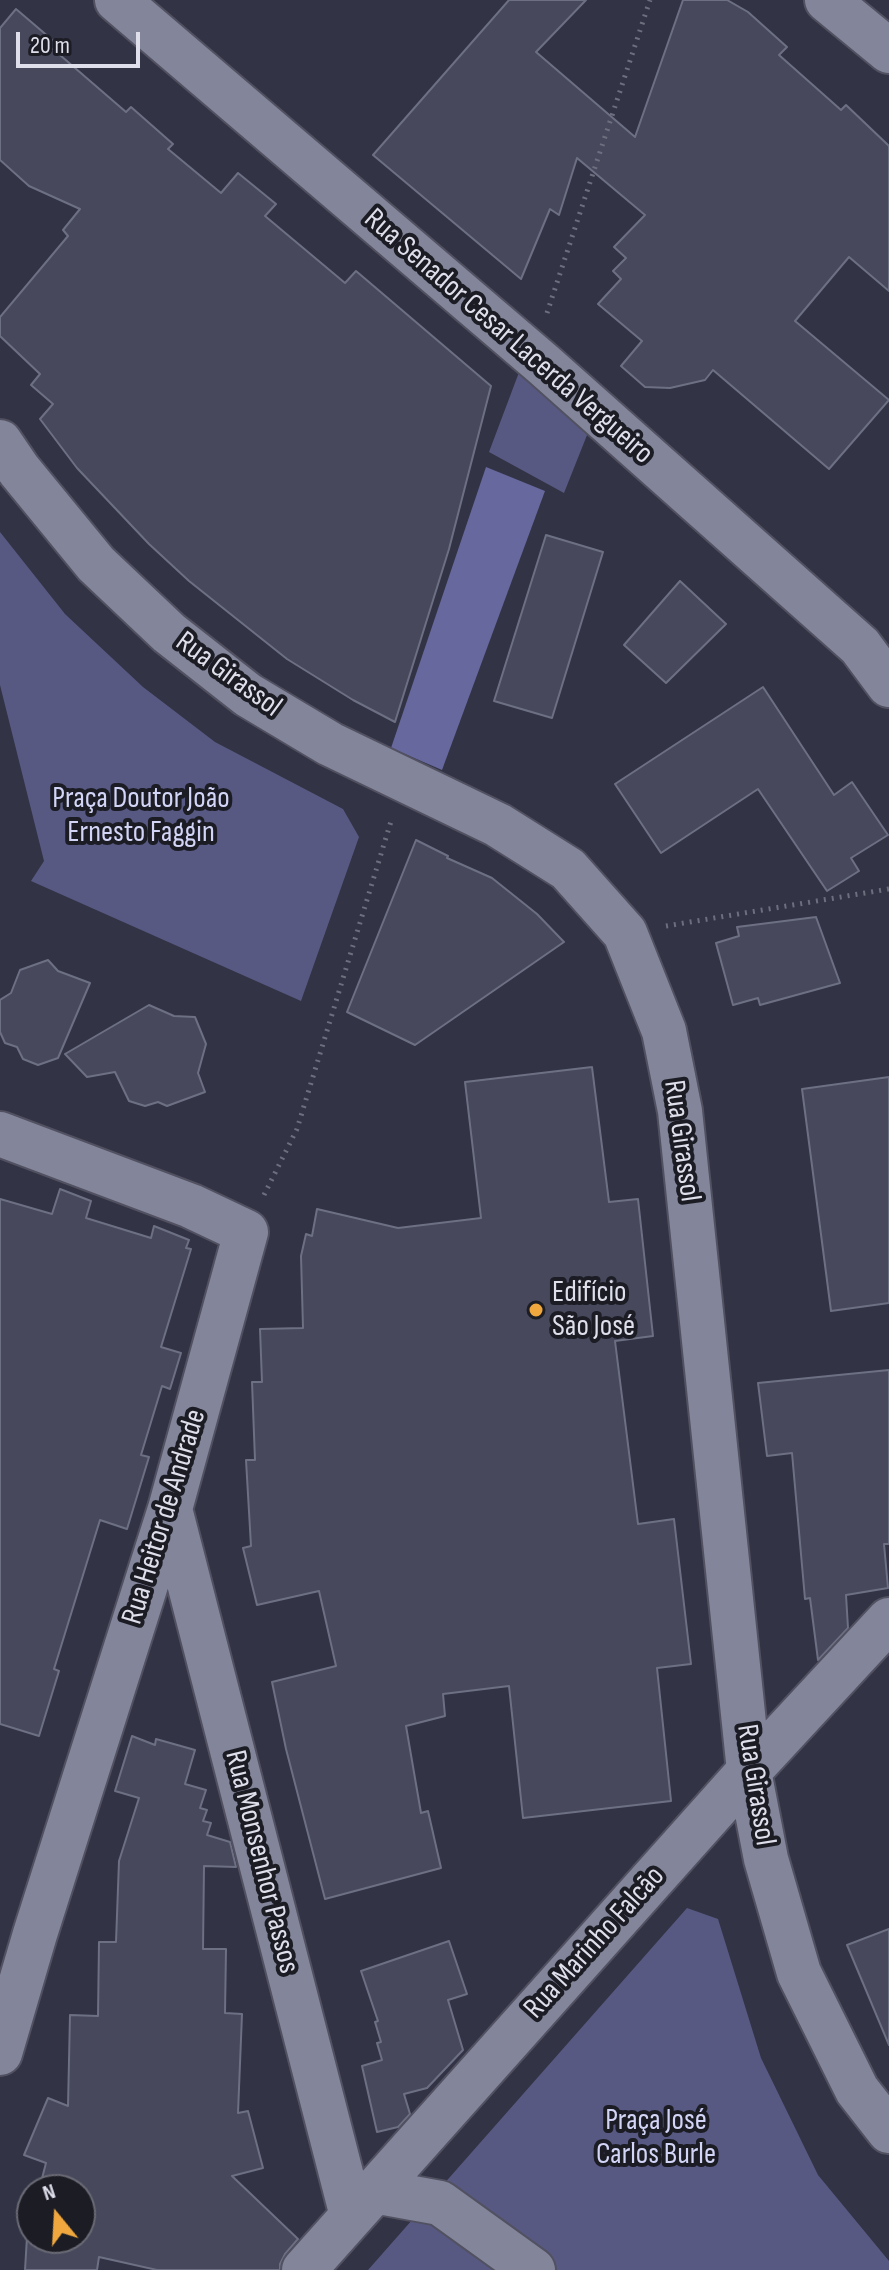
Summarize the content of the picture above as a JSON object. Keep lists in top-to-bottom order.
{
  "streets": {
    "street": [
      "Rua Senador Cesar Lacerda Vergueiro",
      "Rua Girassol",
      "Rua Heitor de Andrade",
      "Rua Monsenhor Passos",
      "Rua Marinho Falcão"
    ]
  },
  "crossings": [
    ["Rua Girassol", "Rua Marinho Falcão"],
    ["Rua Heitor de Andrade", "Rua Monsenhor Passos"],
    ["Rua Monsenhor Passos", "Rua Marinho Falcão"]
  ],
  "parks": ["Praça Doutor João Ernesto Faggin", "Praça José Carlos Burle"],
  "places": ["Edifício São José"],
  "scale_bar": "20 m",
  "north": "top"
}
